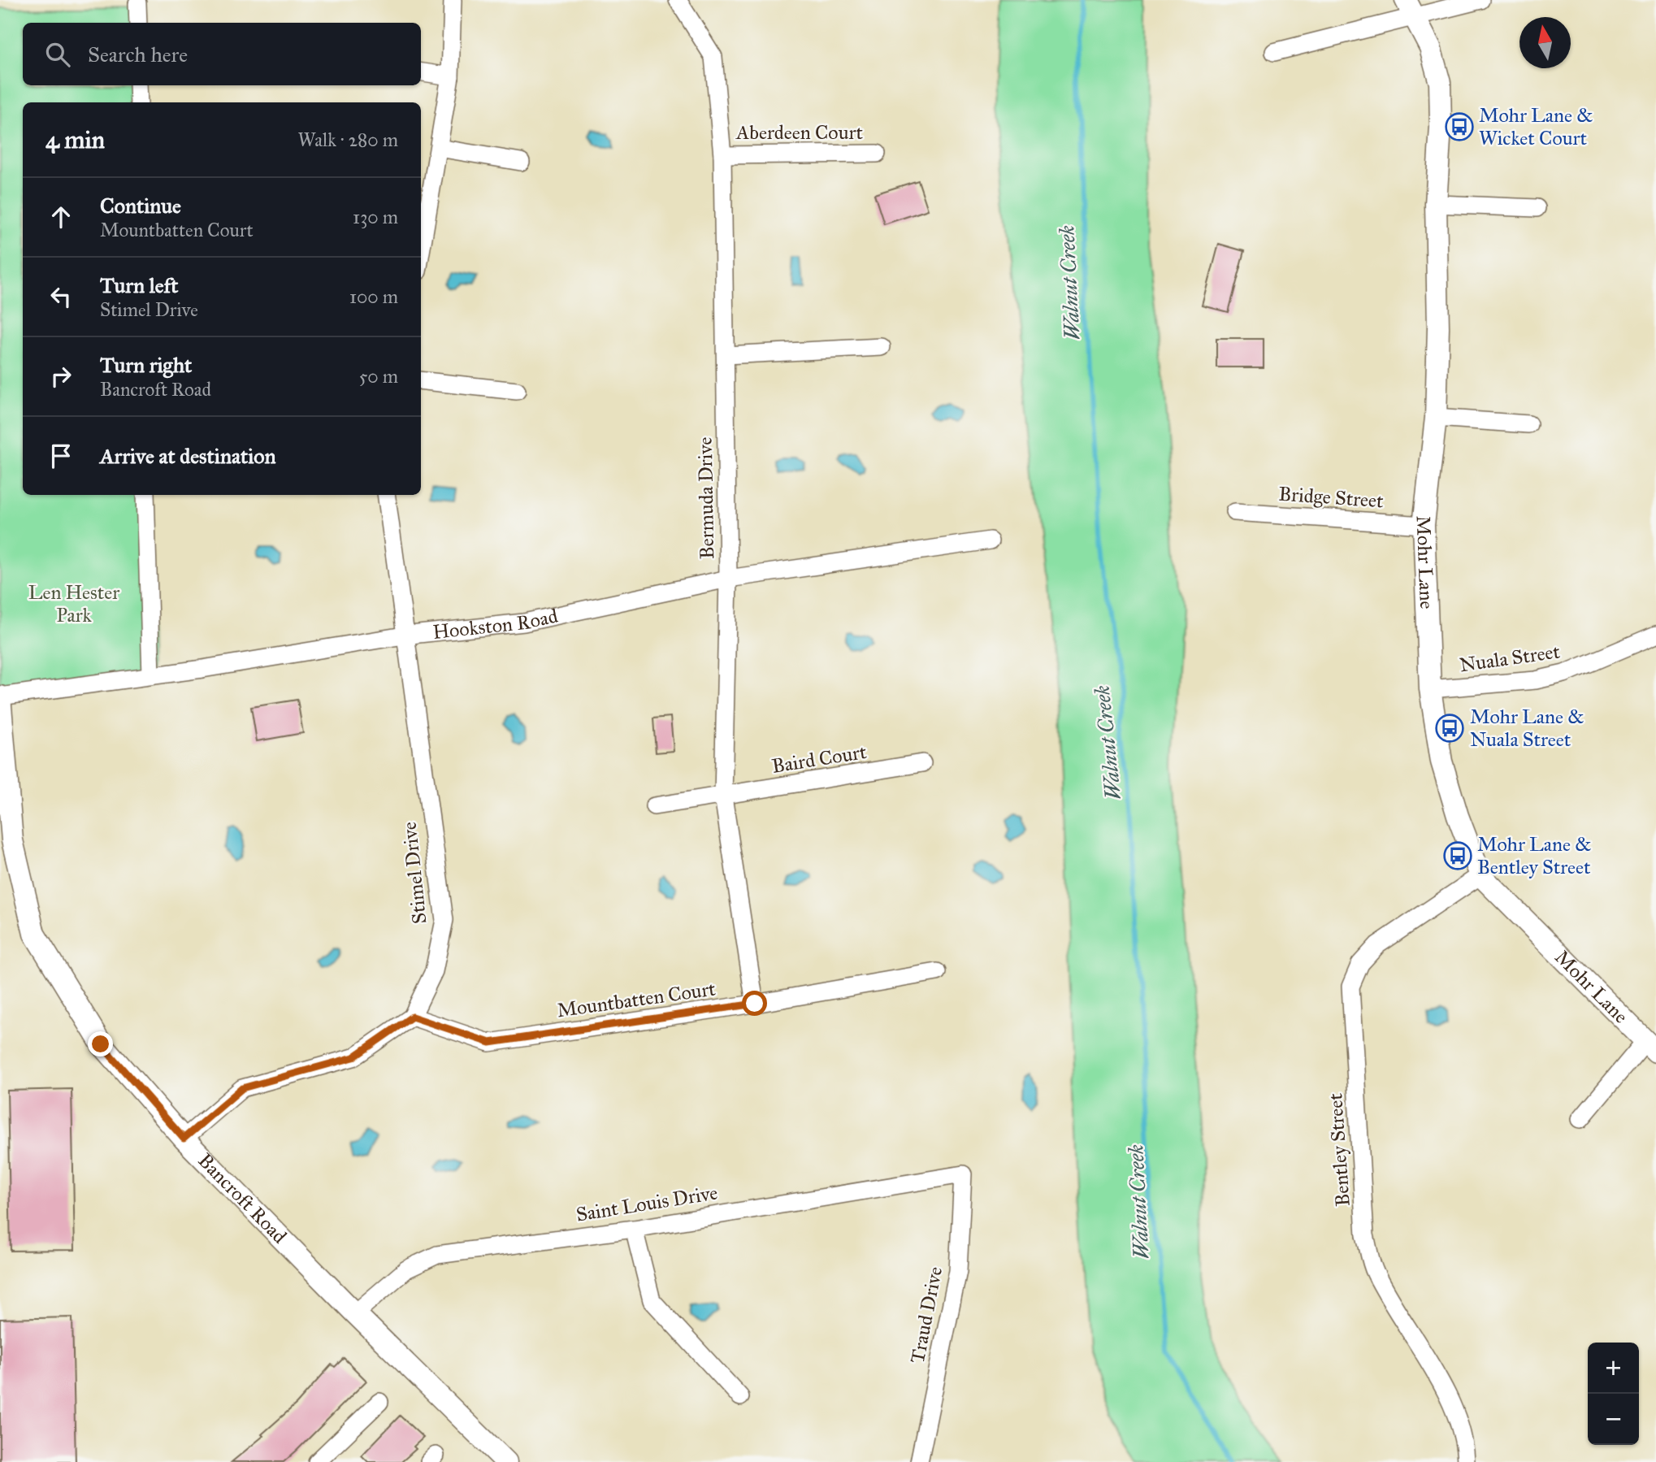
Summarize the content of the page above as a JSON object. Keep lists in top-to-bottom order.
{
  "streets": {
    "street": [
      "Aberdeen Court",
      "Bridge Street",
      "Bermuda Drive",
      "Mohr Lane",
      "Hookston Road",
      "Nuala Street",
      "Baird Court",
      "Stimel Drive",
      "Mountbatten Court",
      "Bentley Street",
      "Bancroft Road",
      "Saint Louis Drive",
      "Traud Drive"
    ]
  },
  "crossings": [
    ["Aberdeen Court", "Bermuda Drive"],
    ["Bridge Street", "Mohr Lane"],
    ["Bermuda Drive", "Hookston Road"],
    ["Bermuda Drive", "Baird Court"],
    ["Bermuda Drive", "Mountbatten Court"],
    ["Mohr Lane", "Nuala Street"],
    ["Mohr Lane", "Bentley Street"],
    ["Hookston Road", "Stimel Drive"],
    ["Hookston Road", "Bancroft Road"],
    ["Stimel Drive", "Mountbatten Court"],
    ["Stimel Drive", "Bancroft Road"],
    ["Bancroft Road", "Saint Louis Drive"],
    ["Saint Louis Drive", "Traud Drive"]
  ],
  "water": ["Walnut Creek"],
  "parks": ["Len Hester Park"],
  "places": {
    "bus stop": ["Mohr Lane & Wicket Court", "Mohr Lane & Nuala Street", "Mohr Lane & Bentley Street"]
  },
  "north": "top",
  "page": {
    "search": "Search here",
    "heading": ["4 min", "Walk · 280 m"],
    "list": [
      ["Continue", "Mountbatten Court", "130 m"],
      ["Turn left", "Stimel Drive", "100 m"],
      ["Turn right", "Bancroft Road", "50 m"],
      "Arrive at destination"
    ],
    "map_buttons": ["+", "−"]
  }
}
